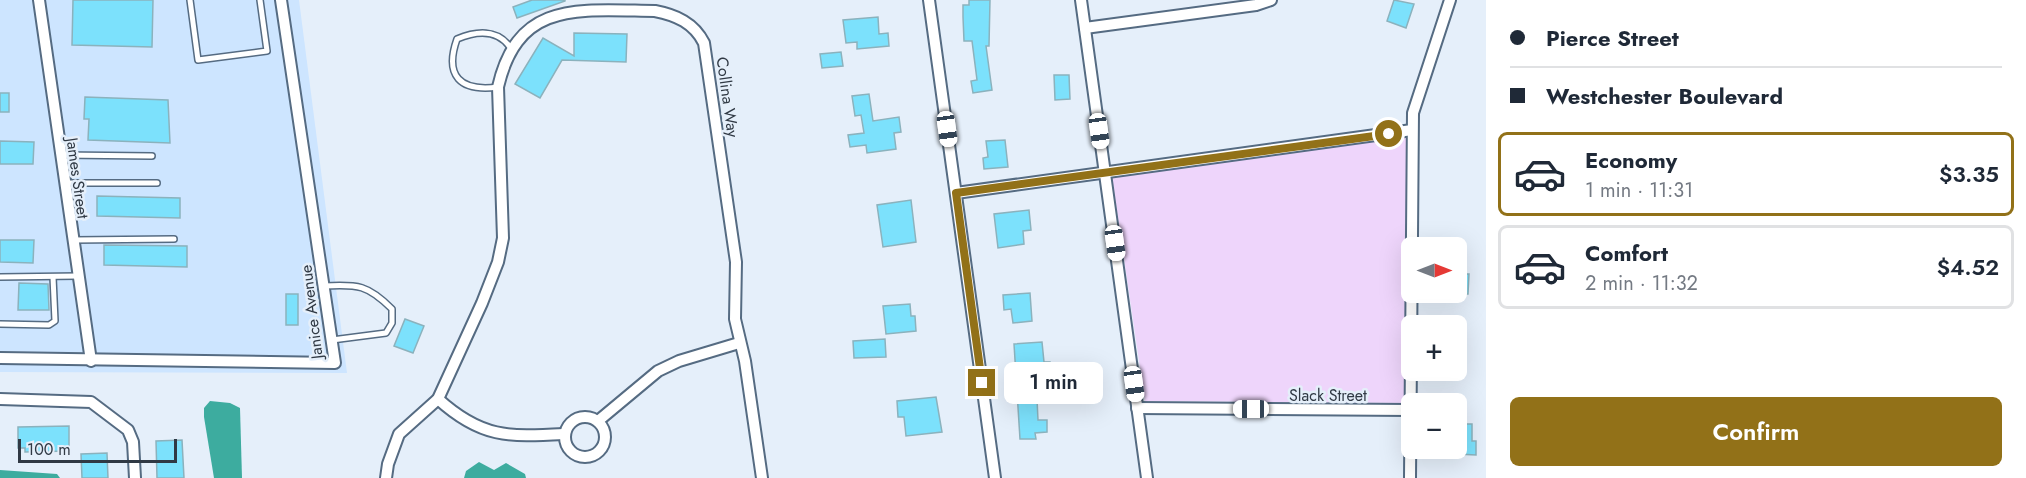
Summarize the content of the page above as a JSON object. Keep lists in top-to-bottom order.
{
  "streets": {
    "street": [
      "Collina Way",
      "James Street",
      "Janice Avenue",
      "Slack Street"
    ]
  },
  "crossings": [
    ["James Street", "Janice Avenue"]
  ],
  "scale_bar": "100 m",
  "north": "right",
  "page": {
    "banner": ["Pierce Street", "Westchester Boulevard"],
    "list": [
      {
        "name": "Economy",
        "note": "1 min · 11:31",
        "value": "$3.35"
      },
      {
        "name": "Comfort",
        "note": "2 min · 11:32",
        "value": "$4.52"
      }
    ],
    "map_buttons": ["+", "−"],
    "bubble": "1 min",
    "buttons": "Confirm",
    "scale": "100 m"
  }
}
